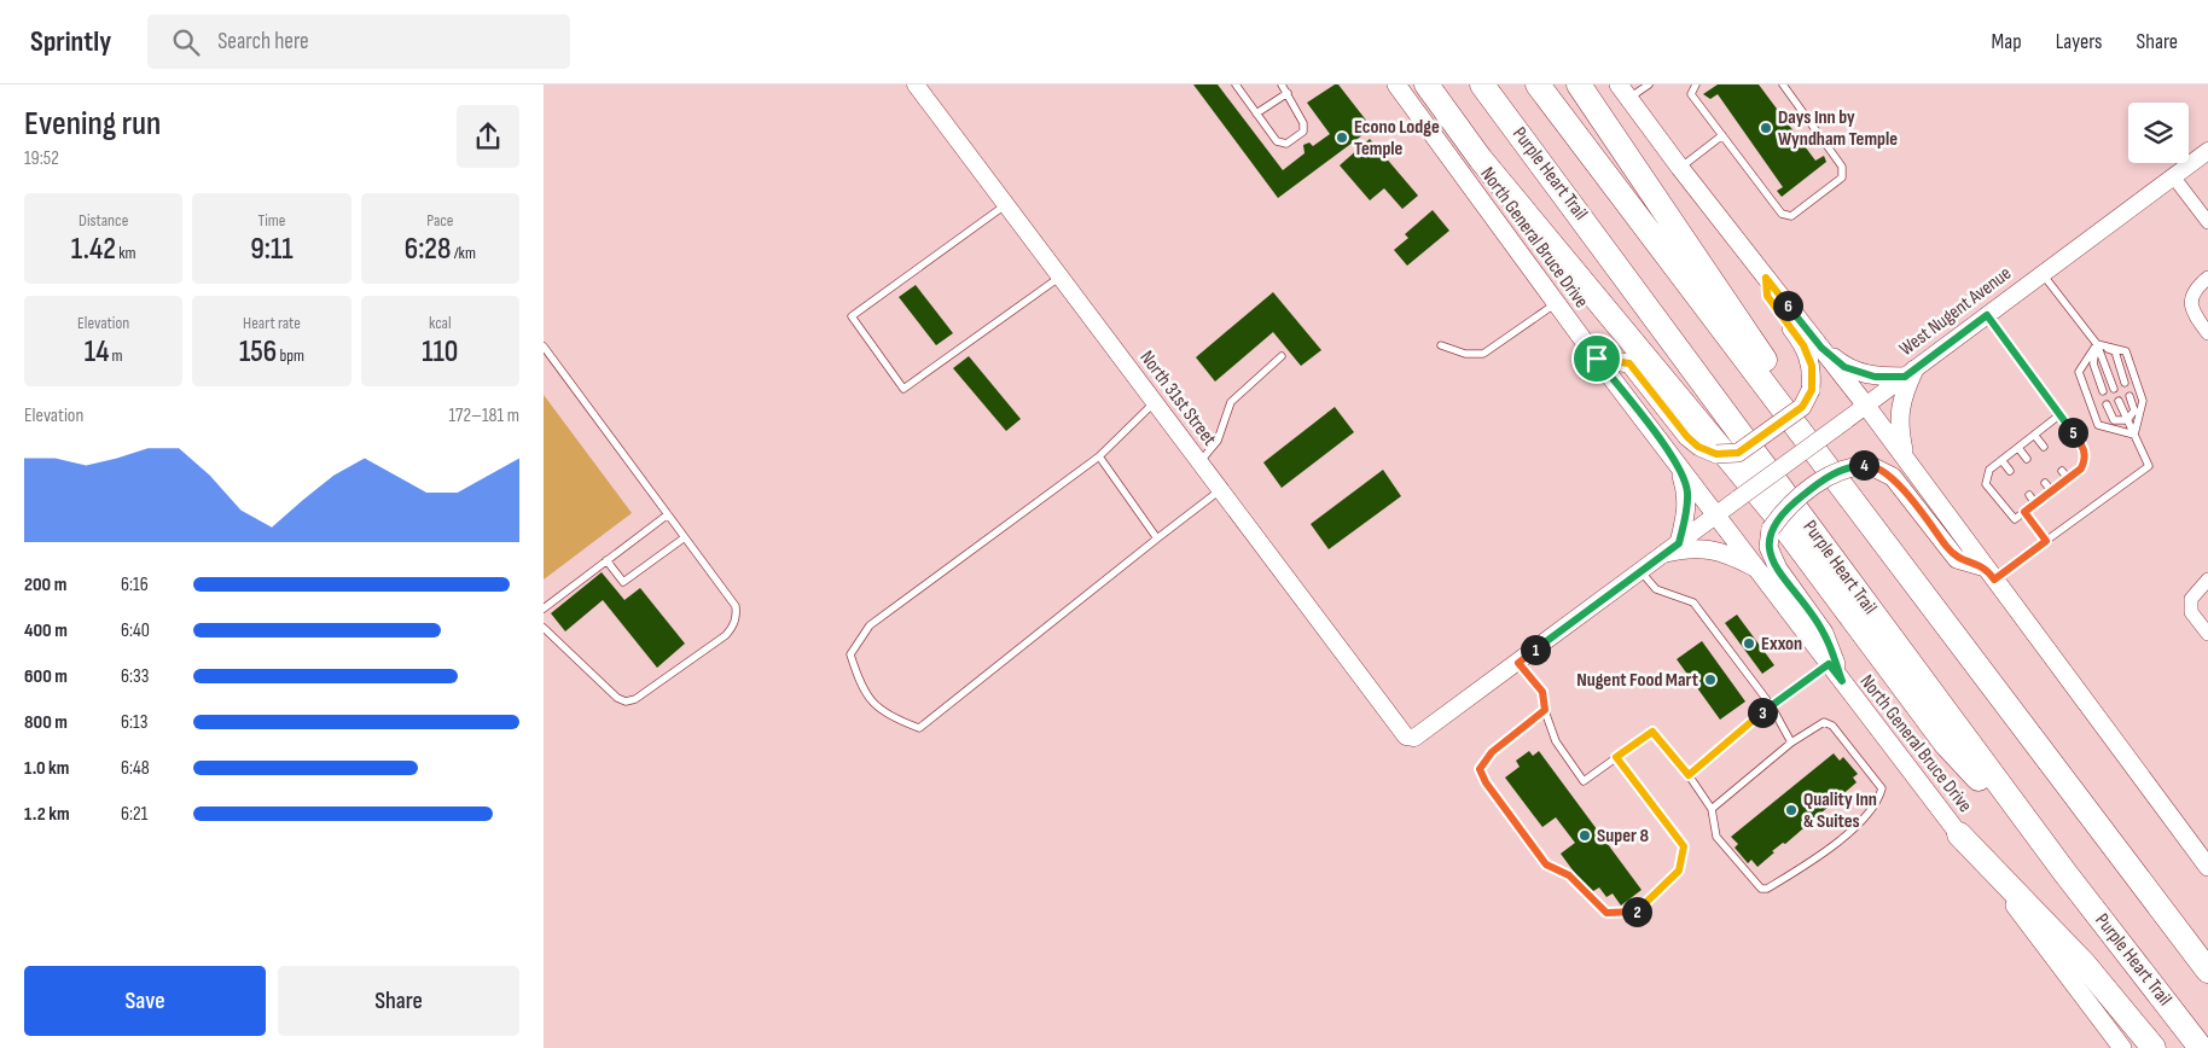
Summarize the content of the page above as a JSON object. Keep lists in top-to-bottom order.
{
  "streets": {
    "highway": ["Purple Heart Trail"],
    "main road": ["North General Bruce Drive"],
    "street": ["West Nugent Avenue", "North 31st Street"]
  },
  "crossings": [
    ["North General Bruce Drive", "West Nugent Avenue"],
    ["West Nugent Avenue", "North 31st Street"]
  ],
  "places": [
    "Days Inn by Wyndham Temple",
    "Econo Lodge Temple",
    "Exxon",
    "Nugent Food Mart",
    "Quality Inn & Suites",
    "Super 8"
  ],
  "page": {
    "header": "Sprintly",
    "search": "Search here",
    "nav": ["Map", "Layers", "Share"],
    "heading": ["Evening run", "19:52"],
    "stats": [
      ["Distance", "1.42 km"],
      ["Time", "9:11"],
      ["Pace", "6:28 /km"],
      ["Elevation", "14 m"],
      ["Heart rate", "156 bpm"],
      ["kcal", "110"]
    ],
    "pins": [
      "6",
      "5",
      "4",
      "1",
      "3",
      "2"
    ],
    "chart": ["Elevation", "172–181 m"],
    "list": [
      {
        "name": "200 m",
        "note": "6:16"
      },
      {
        "name": "400 m",
        "note": "6:40"
      },
      {
        "name": "600 m",
        "note": "6:33"
      },
      {
        "name": "800 m",
        "note": "6:13"
      },
      {
        "name": "1.0 km",
        "note": "6:48"
      },
      {
        "name": "1.2 km",
        "note": "6:21"
      }
    ],
    "buttons": ["Save", "Share"]
  }
}
